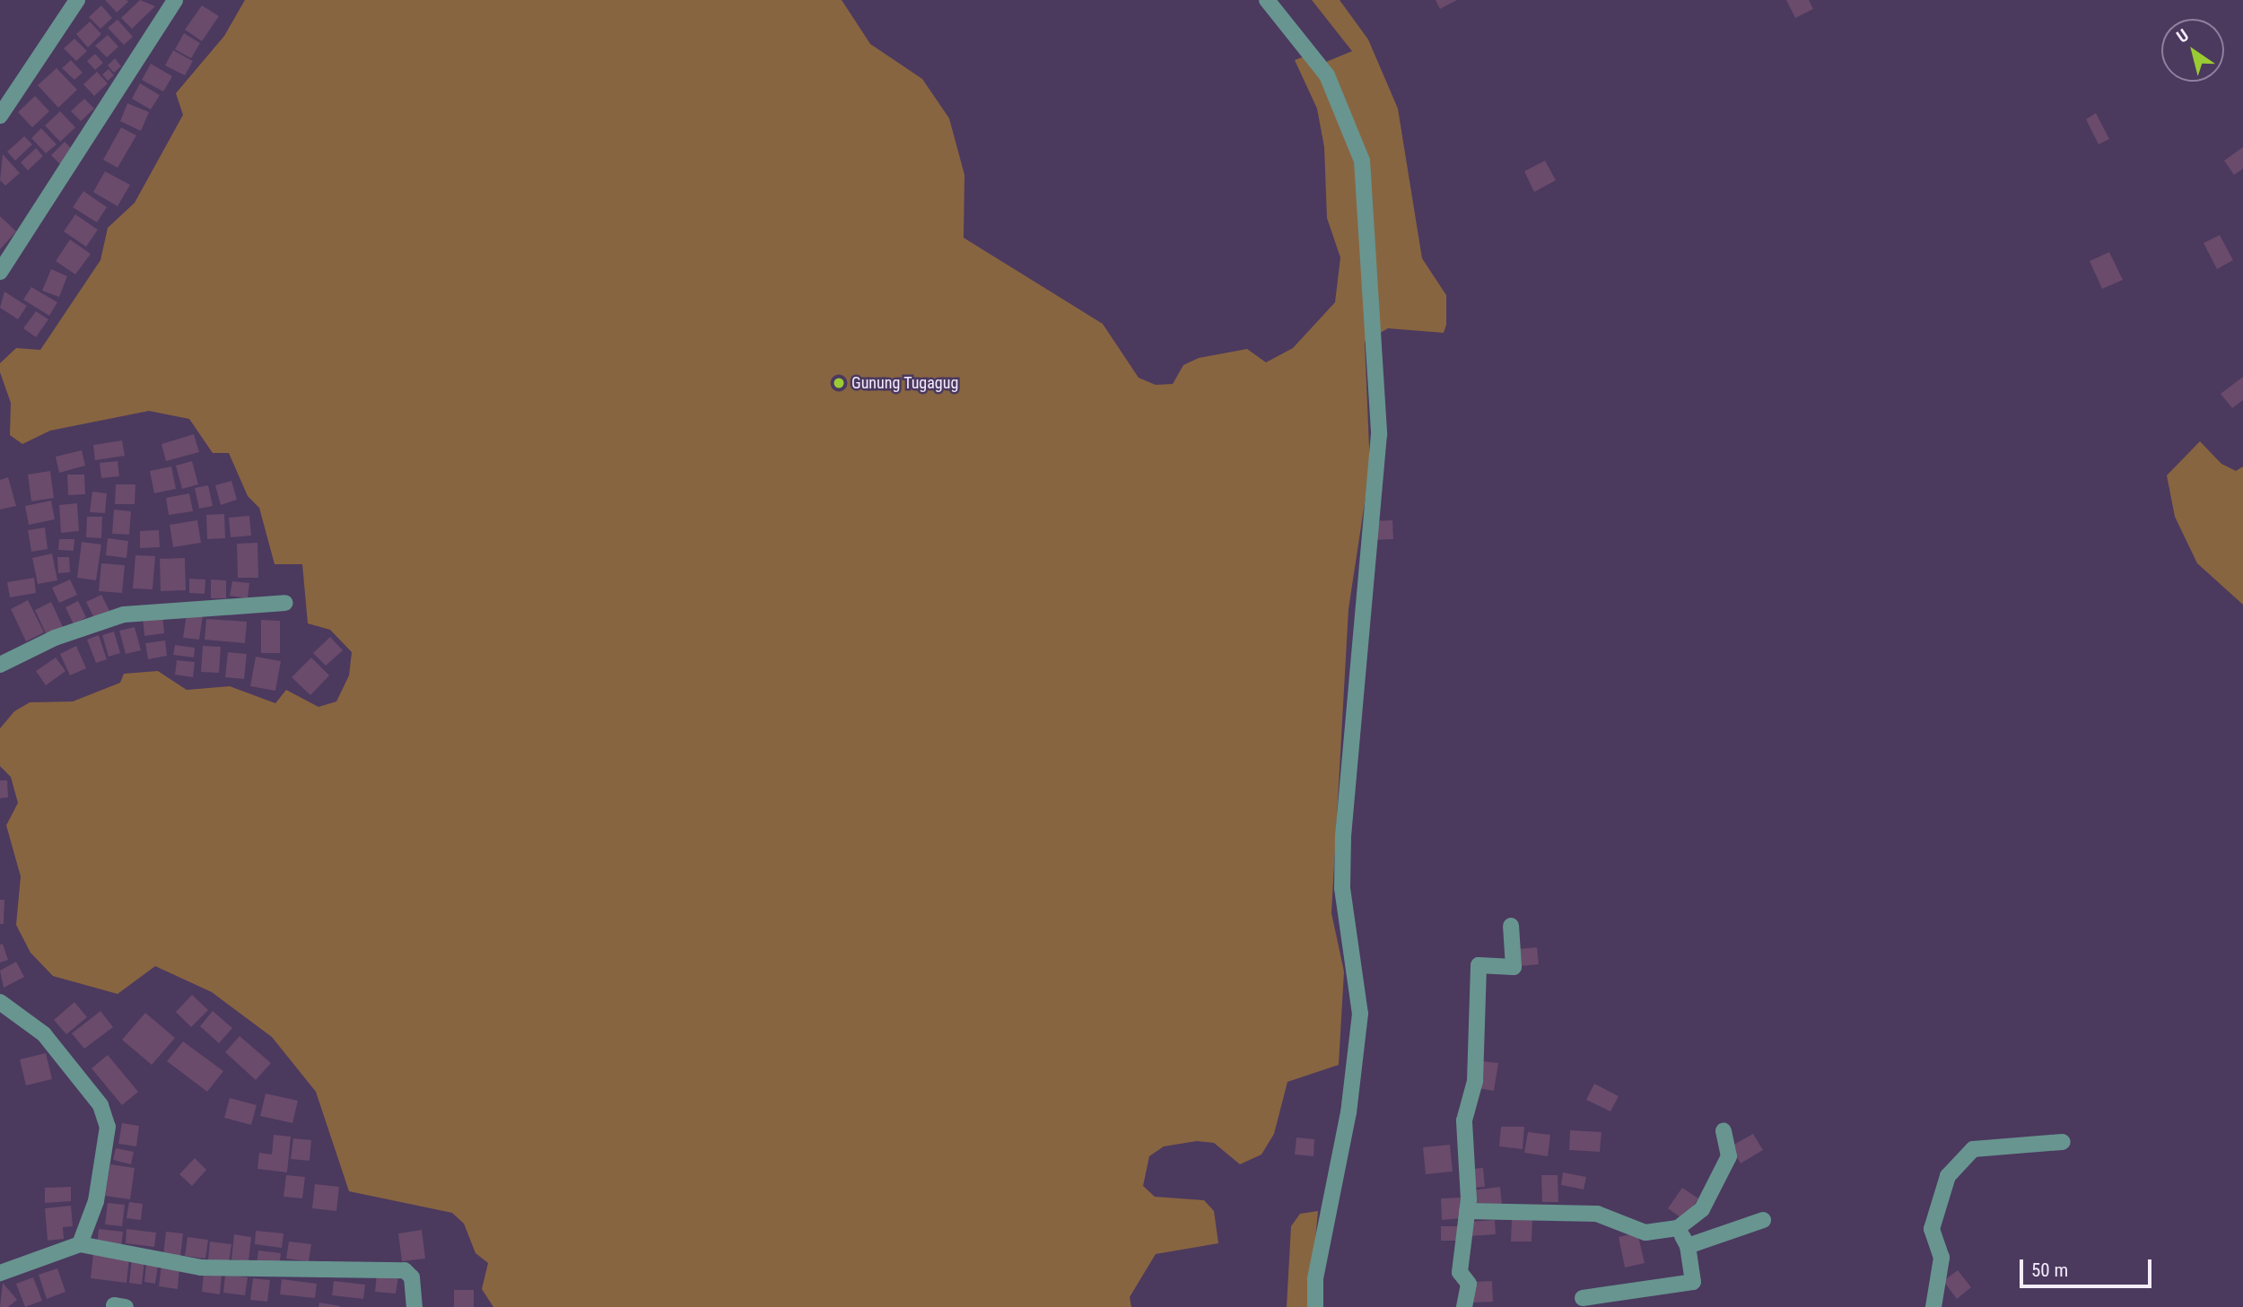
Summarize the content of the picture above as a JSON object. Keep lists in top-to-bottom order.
{
  "places": ["Gunung Tugagug"],
  "scale_bar": "50 m",
  "north": "top left"
}
